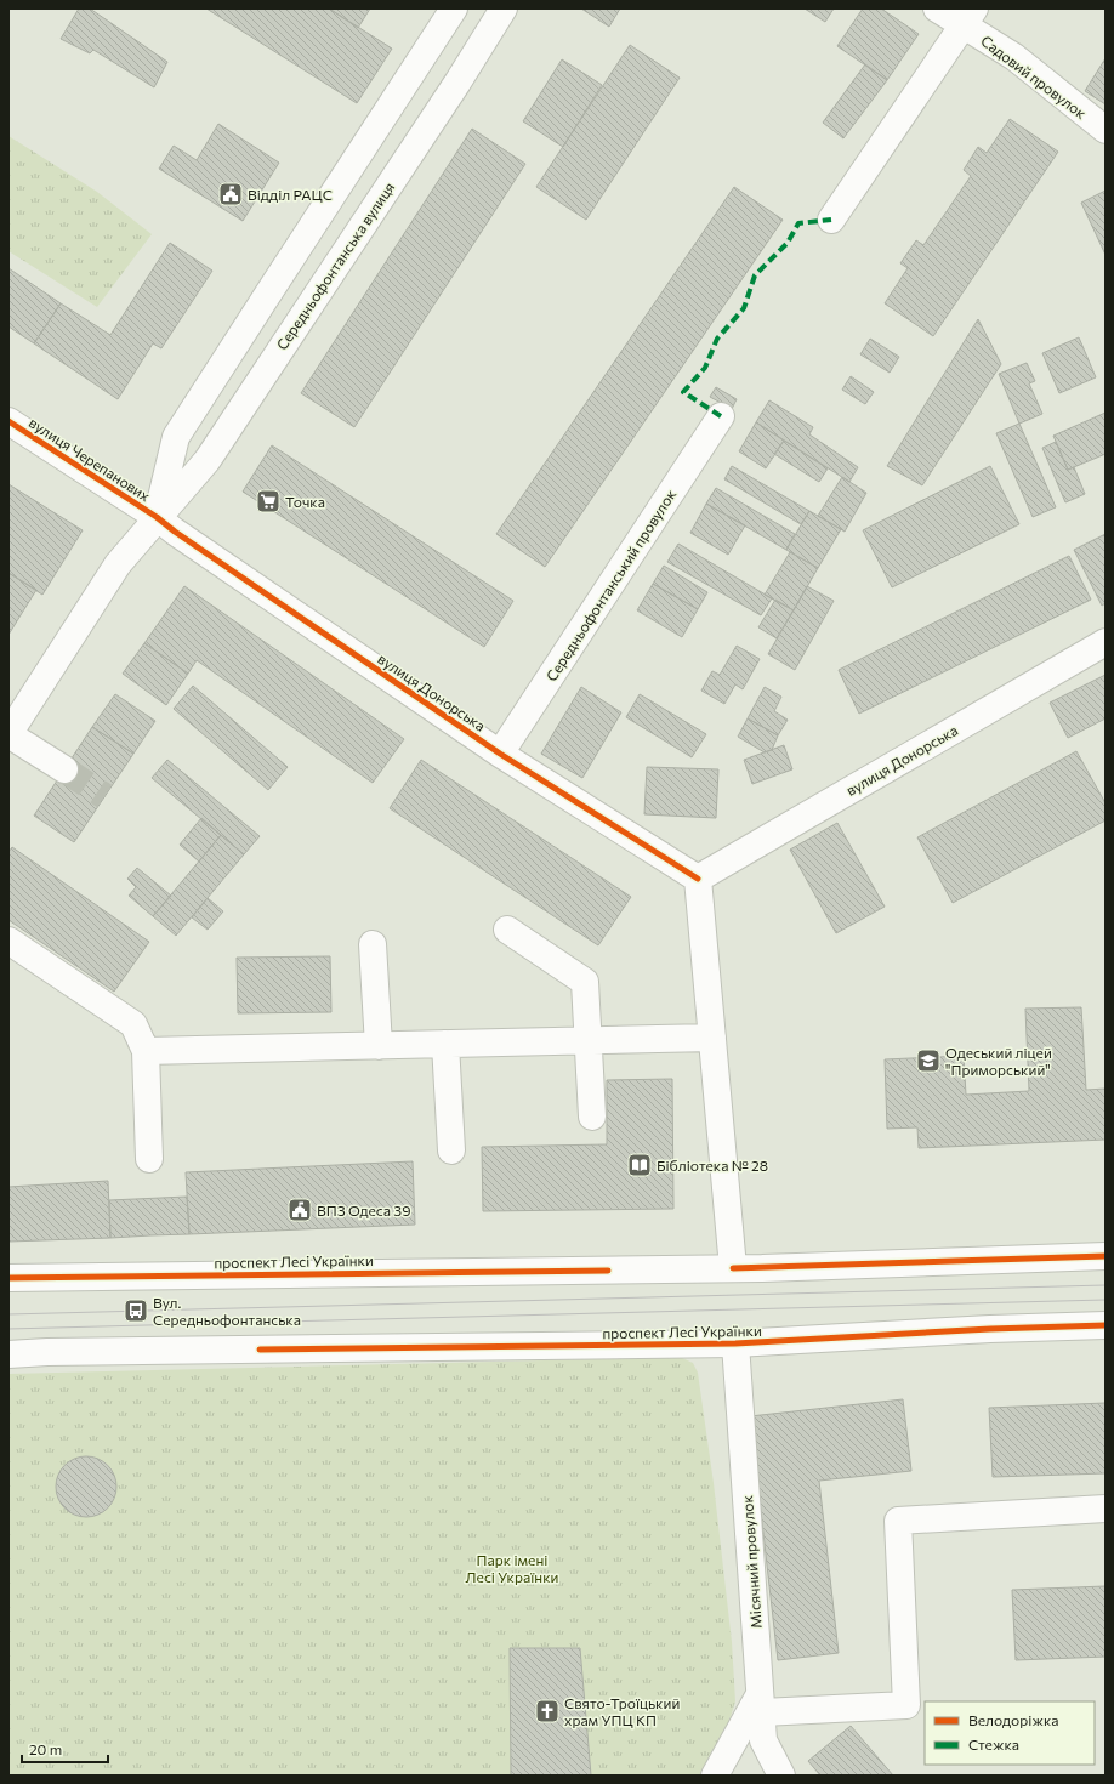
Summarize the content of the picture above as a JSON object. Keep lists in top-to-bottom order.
{
  "streets": {
    "main road": [
      "Садовий провулок",
      "Середньофонтанська вулиця",
      "вулиця Черепанових",
      "Середньофонтанський провулок",
      "вулиця Донорська",
      "проспект Лесі Українки",
      "Місячний провулок"
    ]
  },
  "crossings": [
    ["Середньофонтанська вулиця", "вулиця Черепанових"],
    ["Середньофонтанська вулиця", "вулиця Донорська"],
    ["вулиця Черепанових", "вулиця Донорська"],
    ["Середньофонтанський провулок", "вулиця Донорська"],
    ["проспект Лесі Українки", "Місячний провулок"]
  ],
  "parks": ["Парк імені Лесі Українки"],
  "places": {
    "public building": ["Відділ РАЦС", "ВПЗ Одеса 39"],
    "supermarket": ["Точка"],
    "school or university": ["Одеський ліцей \"Приморський\""],
    "library": ["Бібліотека № 28"],
    "bus stop": ["Вул. Середньофонтанська"],
    "church": ["Свято-Троїцький храм УПЦ КП"]
  },
  "legend": ["Велодоріжка", "Стежка"],
  "scale_bar": "20 m"
}
